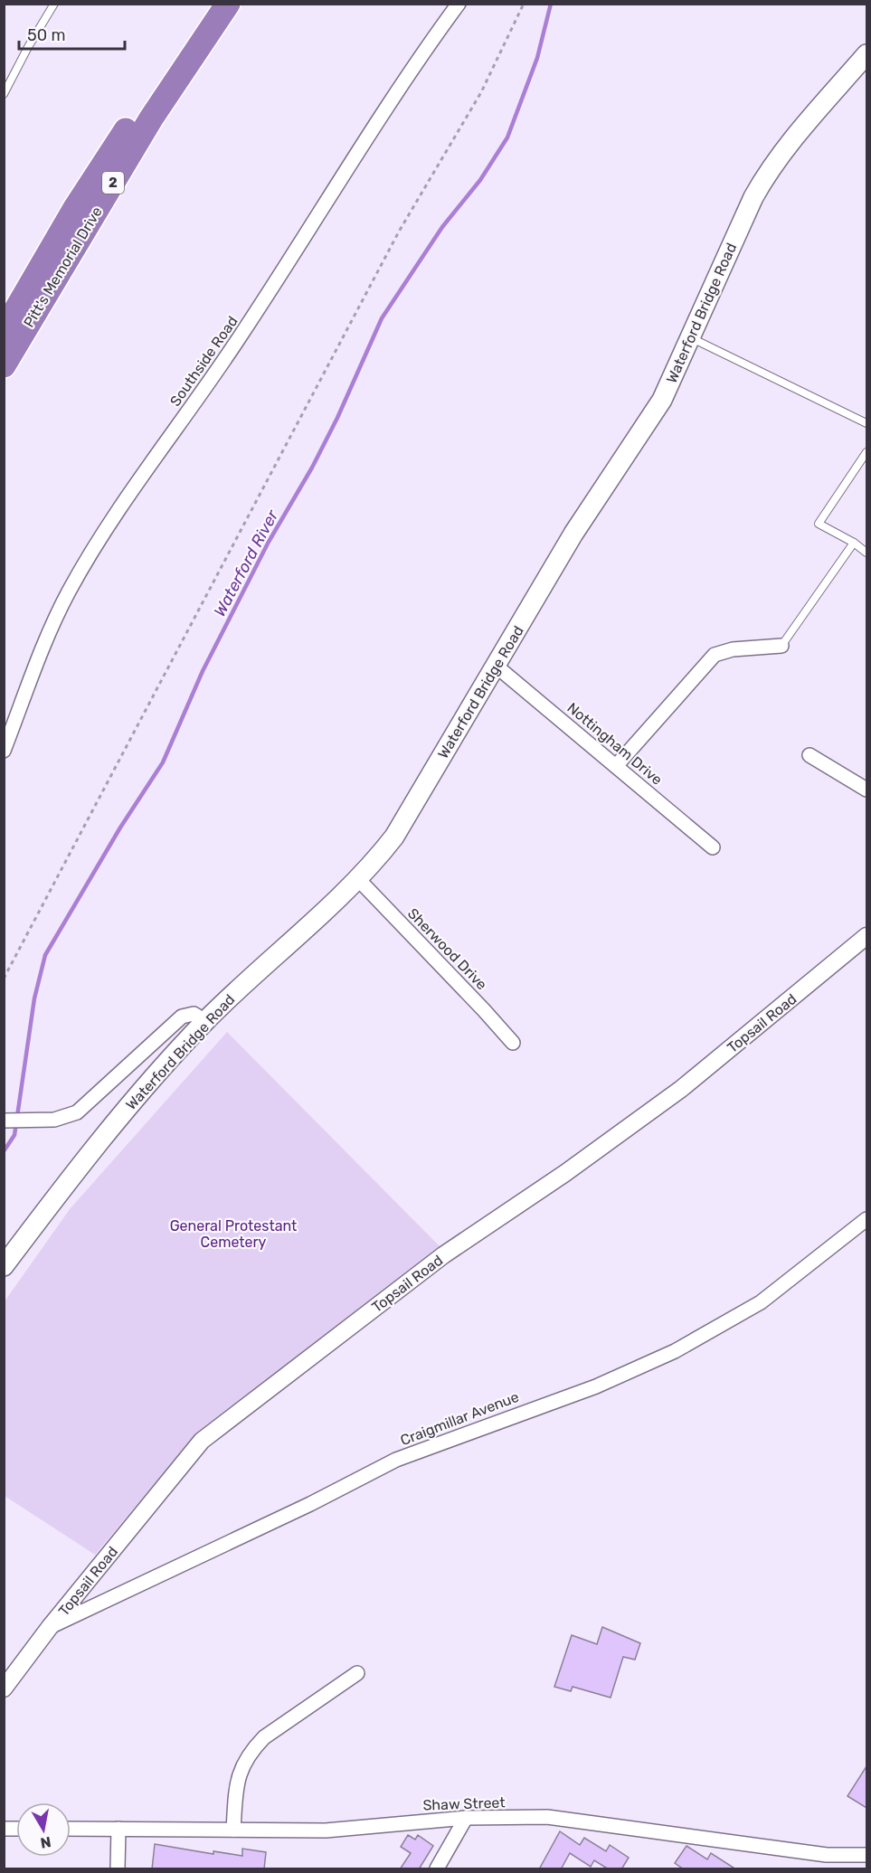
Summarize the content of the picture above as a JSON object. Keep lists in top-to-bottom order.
{
  "streets": {
    "highway": ["2", "Pitt's Memorial Drive"],
    "main road": ["Waterford Bridge Road"],
    "street": [
      "Southside Road",
      "Nottingham Drive",
      "Sherwood Drive",
      "Topsail Road",
      "Craigmillar Avenue",
      "Shaw Street"
    ]
  },
  "crossings": [
    ["Waterford Bridge Road", "Nottingham Drive"],
    ["Waterford Bridge Road", "Sherwood Drive"],
    ["Topsail Road", "Craigmillar Avenue"]
  ],
  "water": ["Waterford River"],
  "parks": ["General Protestant Cemetery"],
  "scale_bar": "50 m",
  "north": "bottom"
}
